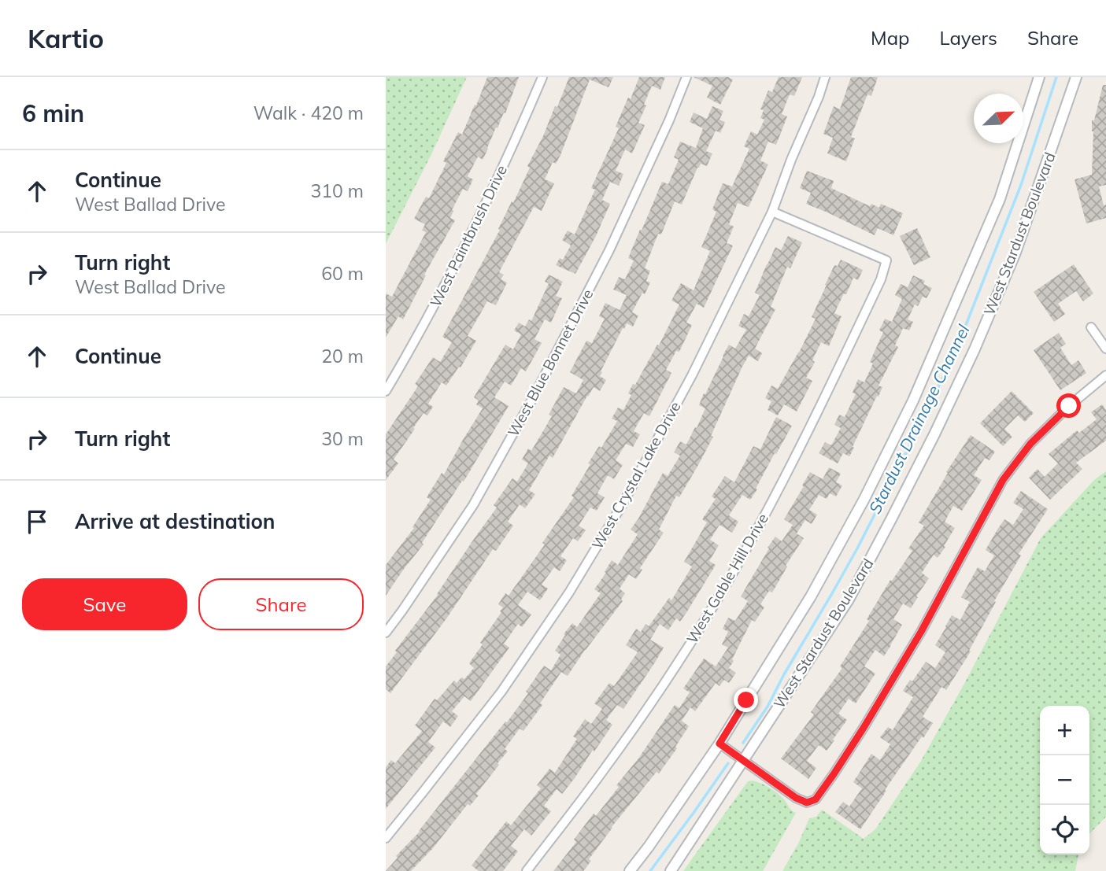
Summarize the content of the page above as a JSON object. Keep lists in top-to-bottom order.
{
  "streets": {
    "street": [
      "West Stardust Boulevard",
      "West Paintbrush Drive",
      "West Blue Bonnet Drive",
      "West Crystal Lake Drive",
      "West Gable Hill Drive"
    ]
  },
  "crossings": [
    ["West Crystal Lake Drive", "West Gable Hill Drive"]
  ],
  "water": ["Stardust Drainage Channel"],
  "north": "top right",
  "page": {
    "header": "Kartio",
    "nav": ["Map", "Layers", "Share"],
    "heading": ["6 min", "Walk · 420 m"],
    "list": [
      ["Continue", "West Ballad Drive", "310 m"],
      ["Turn right", "West Ballad Drive", "60 m"],
      ["Continue", "20 m"],
      ["Turn right", "30 m"],
      "Arrive at destination"
    ],
    "buttons": ["Save", "Share"],
    "map_buttons": ["+", "−"]
  }
}
